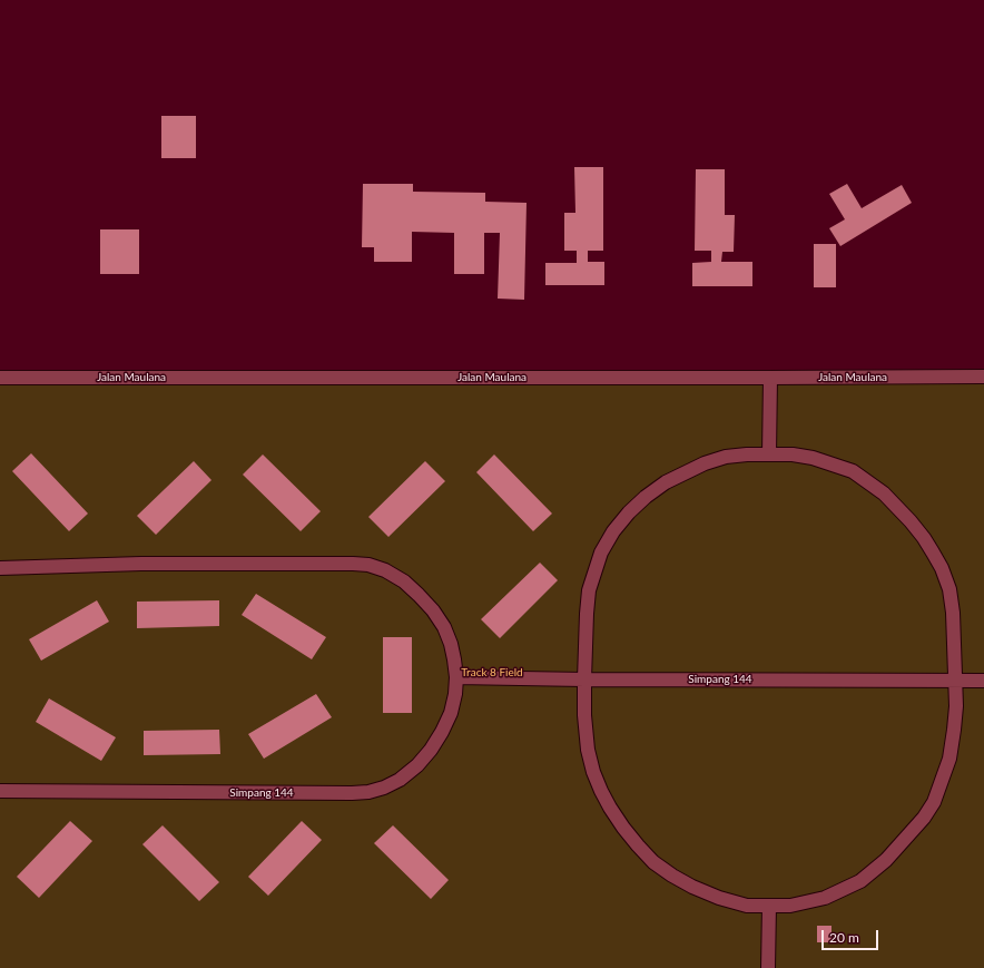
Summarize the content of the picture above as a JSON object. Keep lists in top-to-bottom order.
{
  "streets": {
    "street": ["Jalan Maulana", "Simpang 144"]
  },
  "parks": ["Track 8 Field"],
  "scale_bar": "20 m"
}
